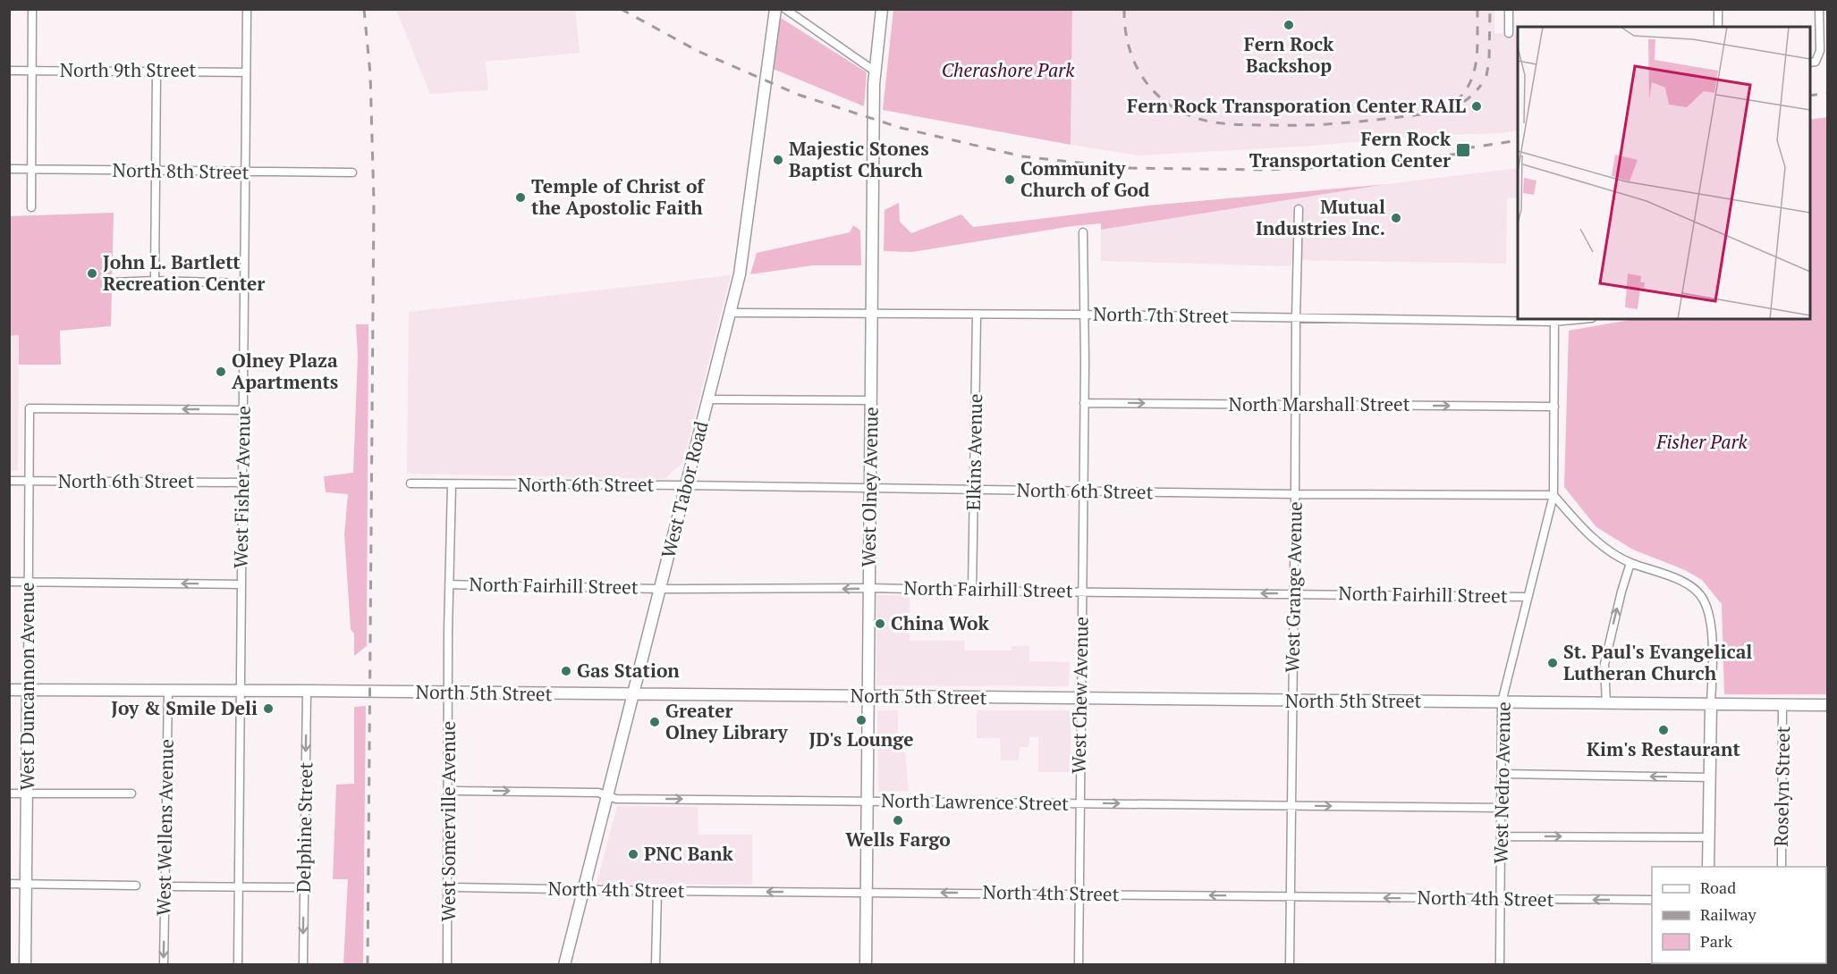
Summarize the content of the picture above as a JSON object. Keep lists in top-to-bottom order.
{
  "streets": {
    "street": [
      "North 9th Street",
      "North 8th Street",
      "North 7th Street",
      "North Marshall Street",
      "Elkins Avenue",
      "North 6th Street",
      "West Fisher Avenue",
      "West Olney Avenue",
      "West Tabor Road",
      "North Fairhill Street",
      "West Grange Avenue",
      "West Duncannon Avenue",
      "North 5th Street",
      "West Chew Avenue",
      "West Nedro Avenue",
      "Roselyn Street",
      "North Lawrence Street",
      "West Somerville Avenue",
      "West Wellens Avenue",
      "Delphine Street",
      "North 4th Street"
    ]
  },
  "crossings": [
    ["North 9th Street", "West Fisher Avenue"],
    ["North 8th Street", "West Fisher Avenue"],
    ["North 7th Street", "Elkins Avenue"],
    ["North 7th Street", "West Olney Avenue"],
    ["North 7th Street", "West Tabor Road"],
    ["North 7th Street", "West Grange Avenue"],
    ["North 7th Street", "West Chew Avenue"],
    ["North 7th Street", "West Nedro Avenue"],
    ["North Marshall Street", "West Grange Avenue"],
    ["North Marshall Street", "West Chew Avenue"],
    ["North Marshall Street", "West Nedro Avenue"],
    ["Elkins Avenue", "North 6th Street"],
    ["Elkins Avenue", "North Fairhill Street"],
    ["North 6th Street", "West Fisher Avenue"],
    ["North 6th Street", "West Olney Avenue"],
    ["North 6th Street", "West Tabor Road"],
    ["North 6th Street", "West Grange Avenue"],
    ["North 6th Street", "West Duncannon Avenue"],
    ["North 6th Street", "West Chew Avenue"],
    ["North 6th Street", "West Nedro Avenue"],
    ["North 6th Street", "West Somerville Avenue"],
    ["West Fisher Avenue", "West Duncannon Avenue"],
    ["West Fisher Avenue", "North 5th Street"],
    ["West Olney Avenue", "North Fairhill Street"],
    ["West Olney Avenue", "North 5th Street"],
    ["West Olney Avenue", "North Lawrence Street"],
    ["West Olney Avenue", "North 4th Street"],
    ["West Tabor Road", "North Fairhill Street"],
    ["West Tabor Road", "North 5th Street"],
    ["West Tabor Road", "North Lawrence Street"],
    ["West Tabor Road", "North 4th Street"],
    ["North Fairhill Street", "West Grange Avenue"],
    ["North Fairhill Street", "West Chew Avenue"],
    ["North Fairhill Street", "West Nedro Avenue"],
    ["North Fairhill Street", "West Somerville Avenue"],
    ["West Grange Avenue", "North 5th Street"],
    ["West Grange Avenue", "North Lawrence Street"],
    ["West Grange Avenue", "North 4th Street"],
    ["West Duncannon Avenue", "North 5th Street"],
    ["North 5th Street", "West Chew Avenue"],
    ["North 5th Street", "West Nedro Avenue"],
    ["North 5th Street", "Roselyn Street"],
    ["North 5th Street", "West Somerville Avenue"],
    ["North 5th Street", "West Wellens Avenue"],
    ["North 5th Street", "Delphine Street"],
    ["West Chew Avenue", "North Lawrence Street"],
    ["West Chew Avenue", "North 4th Street"],
    ["West Nedro Avenue", "North Lawrence Street"],
    ["West Nedro Avenue", "North 4th Street"],
    ["North Lawrence Street", "West Somerville Avenue"],
    ["West Somerville Avenue", "North 4th Street"]
  ],
  "one_way": [
    "North Marshall Street",
    "North Fairhill Street",
    "North Lawrence Street",
    "West Wellens Avenue",
    "Delphine Street",
    "North 4th Street"
  ],
  "parks": ["Cherashore Park", "Fisher Park"],
  "places": {
    "other": [
      "Fern Rock Backshop",
      "Fern Rock Transporation Center RAIL",
      "Majestic Stones Baptist Church",
      "Community Church of God",
      "Temple of Christ of the Apostolic Faith",
      "Mutual Industries Inc.",
      "John L. Bartlett Recreation Center",
      "Olney Plaza Apartments",
      "China Wok",
      "St. Paul's Evangelical Lutheran Church",
      "Gas Station",
      "Joy & Smile Deli",
      "JD's Lounge",
      "Greater Olney Library",
      "Kim's Restaurant",
      "Wells Fargo",
      "PNC Bank"
    ],
    "transit": ["Fern Rock Transportation Center"]
  },
  "legend": ["Road", "Railway", "Park"]
}
